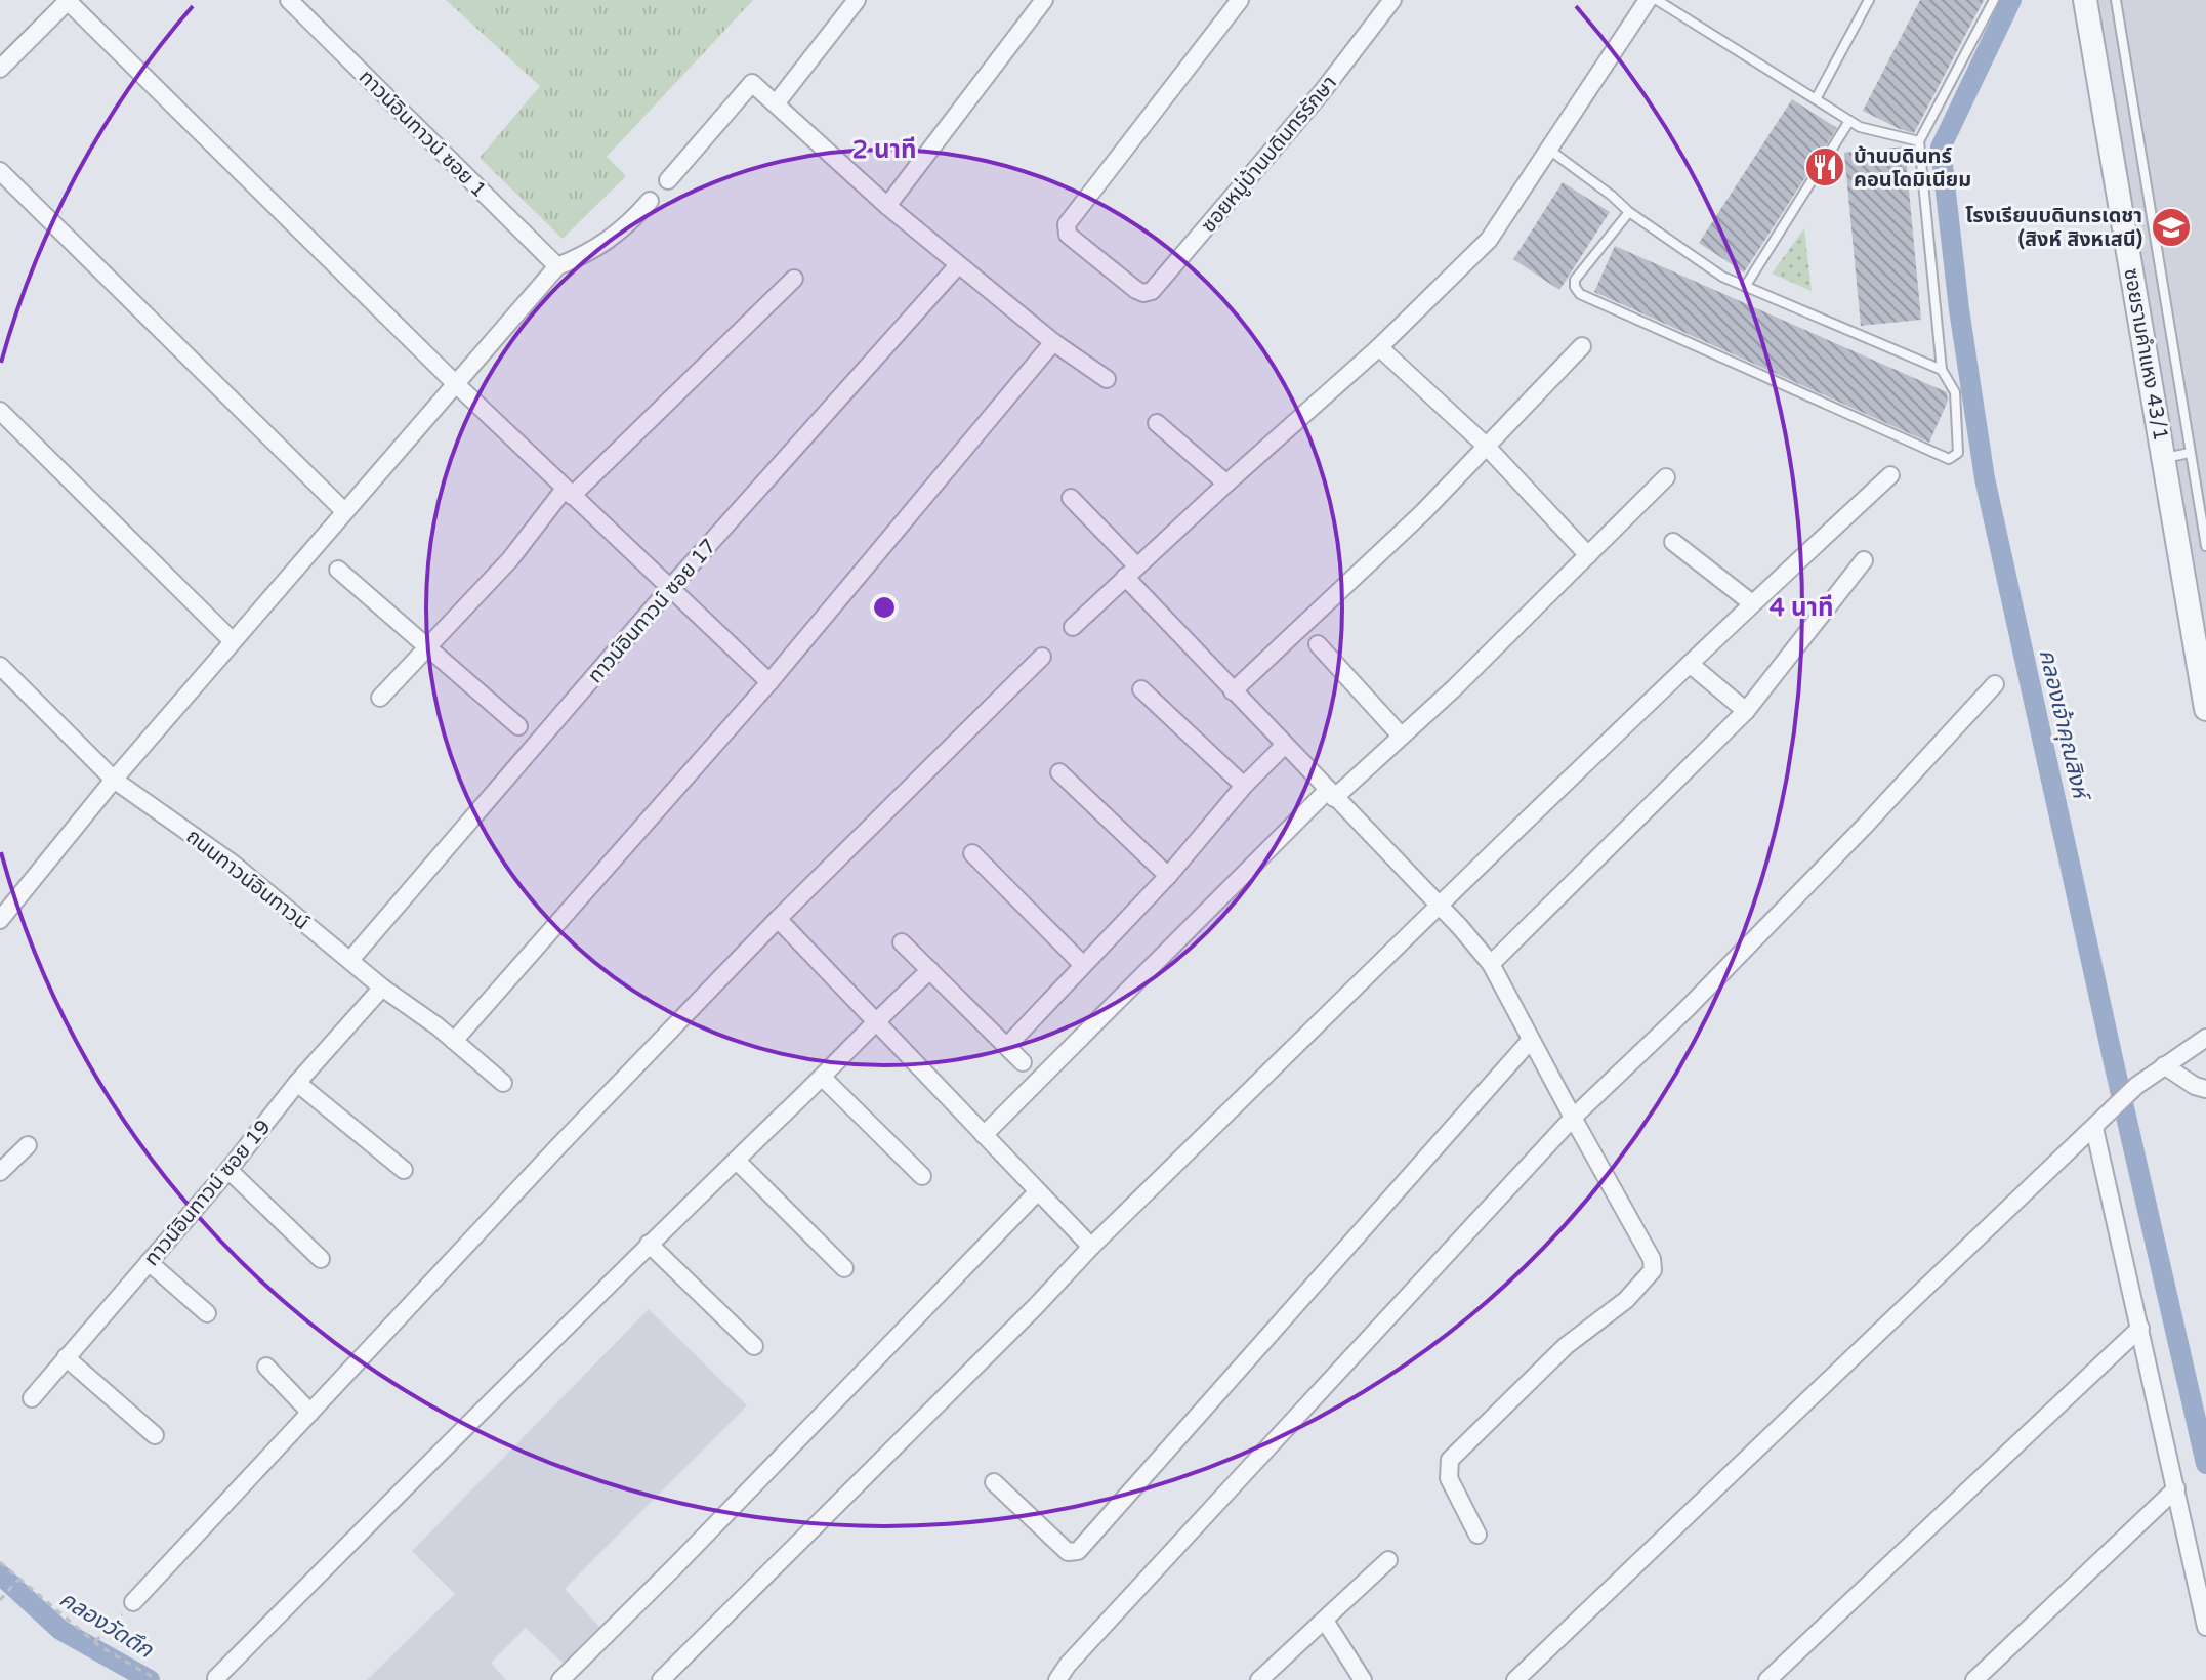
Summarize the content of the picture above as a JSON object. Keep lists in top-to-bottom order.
{
  "streets": {
    "street": [
      "ทาวน์อินทาวน์ ซอย 1",
      "ซอยหมู่บ้านบดินทรรักษา",
      "ซอยรามคำแหง 43/1",
      "ทาวน์อินทาวน์ ซอย 17",
      "ถนนทาวน์อินทาวน์",
      "ทาวน์อินทาวน์ ซอย 19"
    ]
  },
  "crossings": [
    ["ทาวน์อินทาวน์ ซอย 17", "ถนนทาวน์อินทาวน์"],
    ["ถนนทาวน์อินทาวน์", "ทาวน์อินทาวน์ ซอย 19"]
  ],
  "water": ["คลองเจ้าคุณสิงห์", "คลองวัดตึก"],
  "places": {
    "restaurant": ["บ้านบดินทร์ คอนโดมิเนียม"],
    "school or university": ["โรงเรียนบดินทรเดชา (สิงห์ สิงหเสนี)"]
  },
  "rings": ["2 นาที", "4 นาที"]
}
